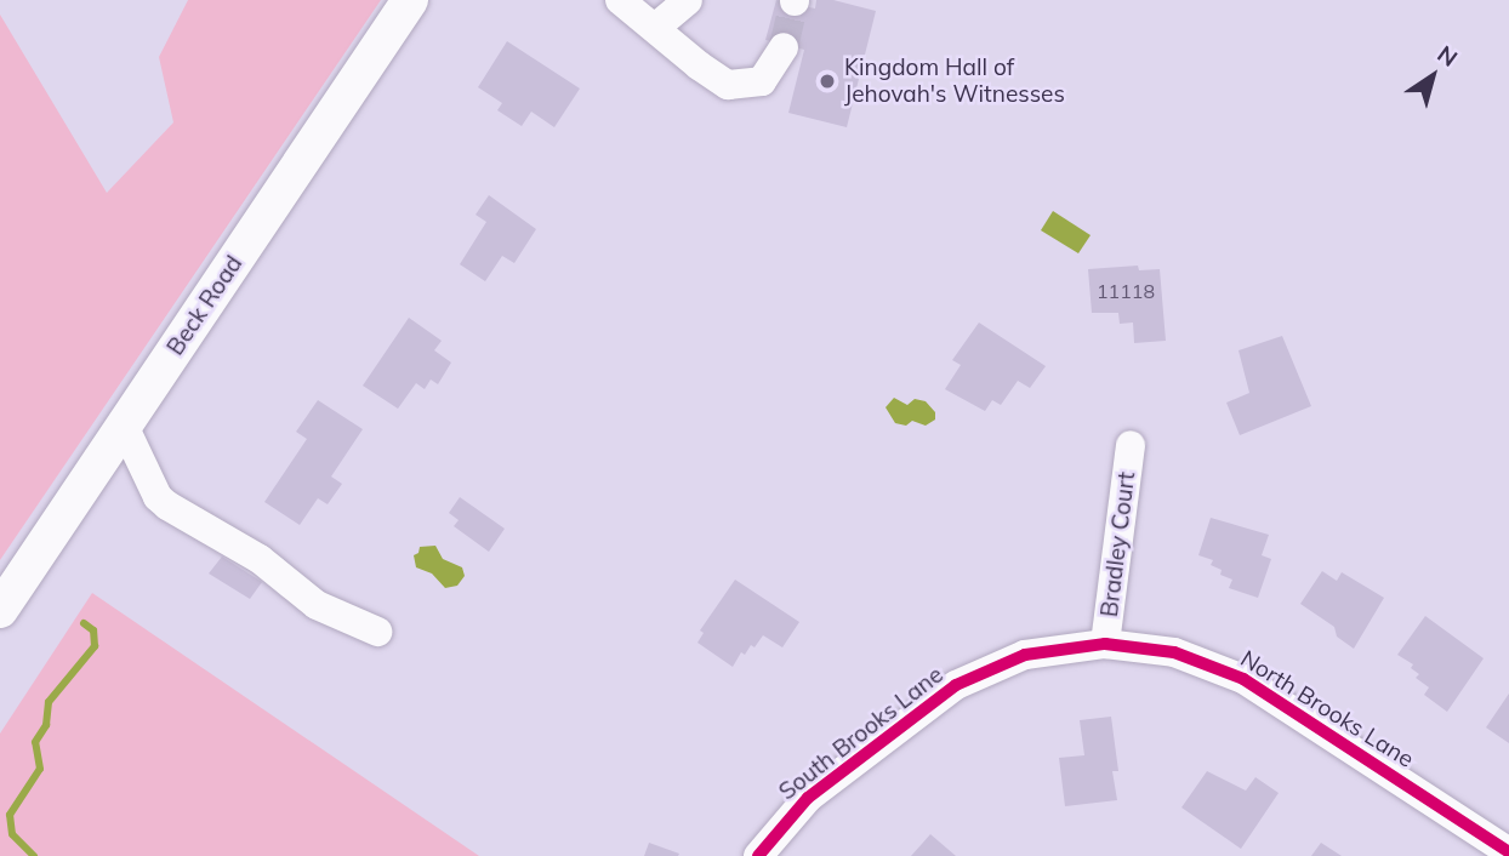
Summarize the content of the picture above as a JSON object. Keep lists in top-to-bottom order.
{
  "streets": {
    "main road": ["Beck Road"],
    "street": ["Bradley Court", "North Brooks Lane", "South Brooks Lane"]
  },
  "crossings": [
    ["Bradley Court", "North Brooks Lane"],
    ["Bradley Court", "South Brooks Lane"],
    ["North Brooks Lane", "South Brooks Lane"]
  ],
  "places": ["Kingdom Hall of Jehovah's Witnesses"],
  "house_numbers": ["11118"],
  "north": "top right"
}
